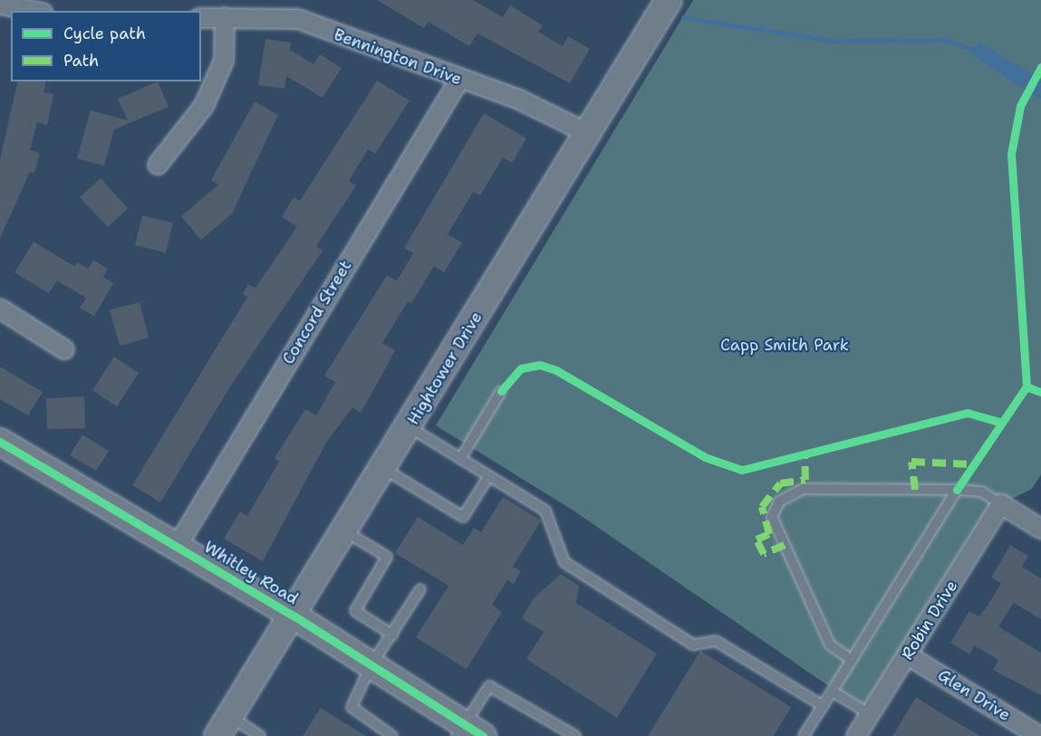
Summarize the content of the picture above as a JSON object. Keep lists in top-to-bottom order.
{
  "streets": {
    "main road": ["Hightower Drive", "Whitley Road"],
    "street": [
      "Bennington Drive",
      "Concord Street",
      "Robin Drive",
      "Glen Drive"
    ]
  },
  "crossings": [
    ["Bennington Drive", "Concord Street"],
    ["Bennington Drive", "Hightower Drive"],
    ["Concord Street", "Whitley Road"],
    ["Hightower Drive", "Whitley Road"],
    ["Robin Drive", "Glen Drive"]
  ],
  "parks": ["Capp Smith Park"],
  "legend": ["Cycle path", "Path"]
}
